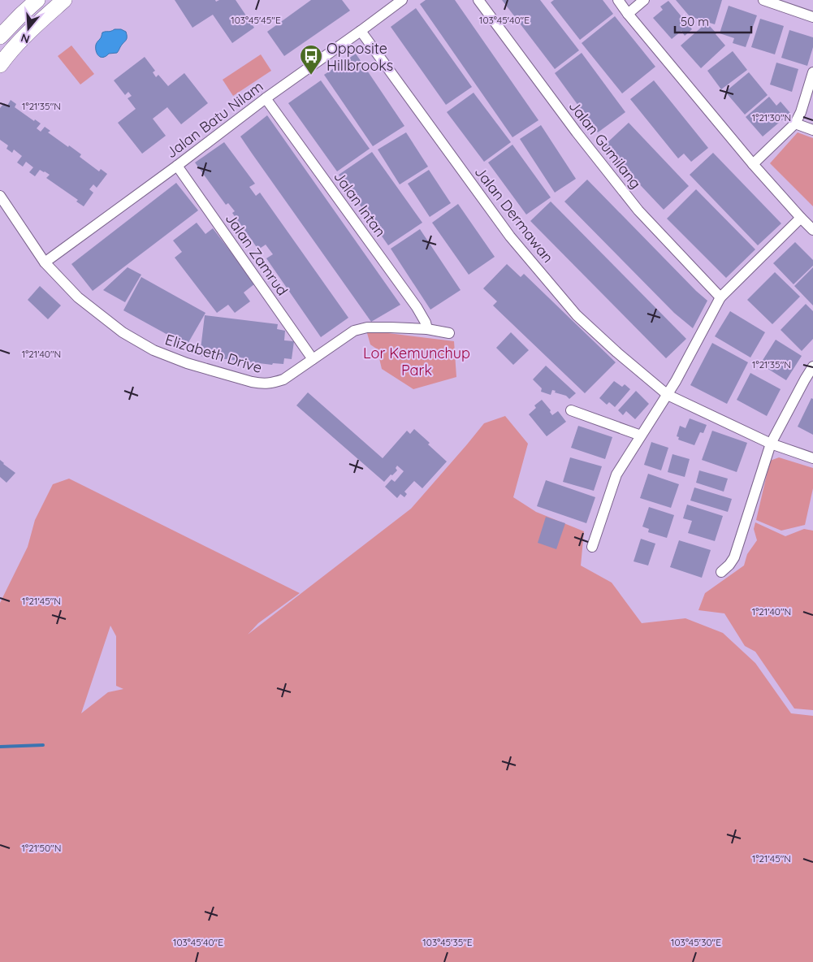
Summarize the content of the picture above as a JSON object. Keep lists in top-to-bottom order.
{
  "streets": {
    "street": [
      "Jalan Batu Nilam",
      "Jalan Gumilang",
      "Jalan Intan",
      "Jalan Dermawan",
      "Jalan Zamrud",
      "Elizabeth Drive"
    ]
  },
  "crossings": [
    ["Jalan Batu Nilam", "Jalan Intan"],
    ["Jalan Batu Nilam", "Jalan Dermawan"],
    ["Jalan Batu Nilam", "Jalan Zamrud"],
    ["Jalan Batu Nilam", "Elizabeth Drive"],
    ["Jalan Intan", "Elizabeth Drive"],
    ["Jalan Zamrud", "Elizabeth Drive"]
  ],
  "parks": ["Lor Kemunchup Park"],
  "places": {
    "bus stop": ["Opposite Hillbrooks"]
  },
  "scale_bar": "50 m",
  "north": "bottom",
  "coordinates": [
    "103°45'45\"E",
    "103°45'40\"E",
    "1°21'35\"N",
    "1°21'30\"N",
    "1°21'40\"N",
    "1°21'45\"N",
    "1°21'50\"N",
    "103°45'35\"E",
    "103°45'30\"E"
  ]
}
